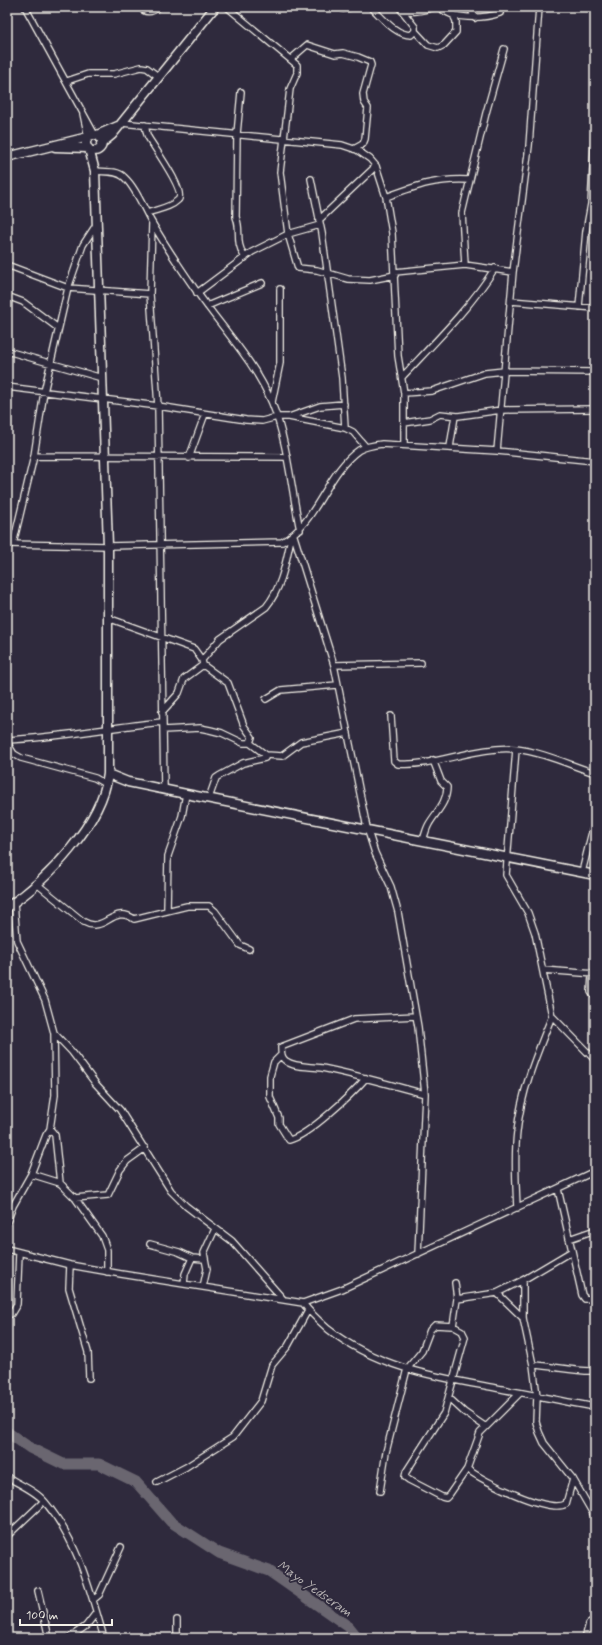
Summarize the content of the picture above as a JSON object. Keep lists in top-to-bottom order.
{
  "water": ["Mayo Yedseram"],
  "scale_bar": "100 m"
}
